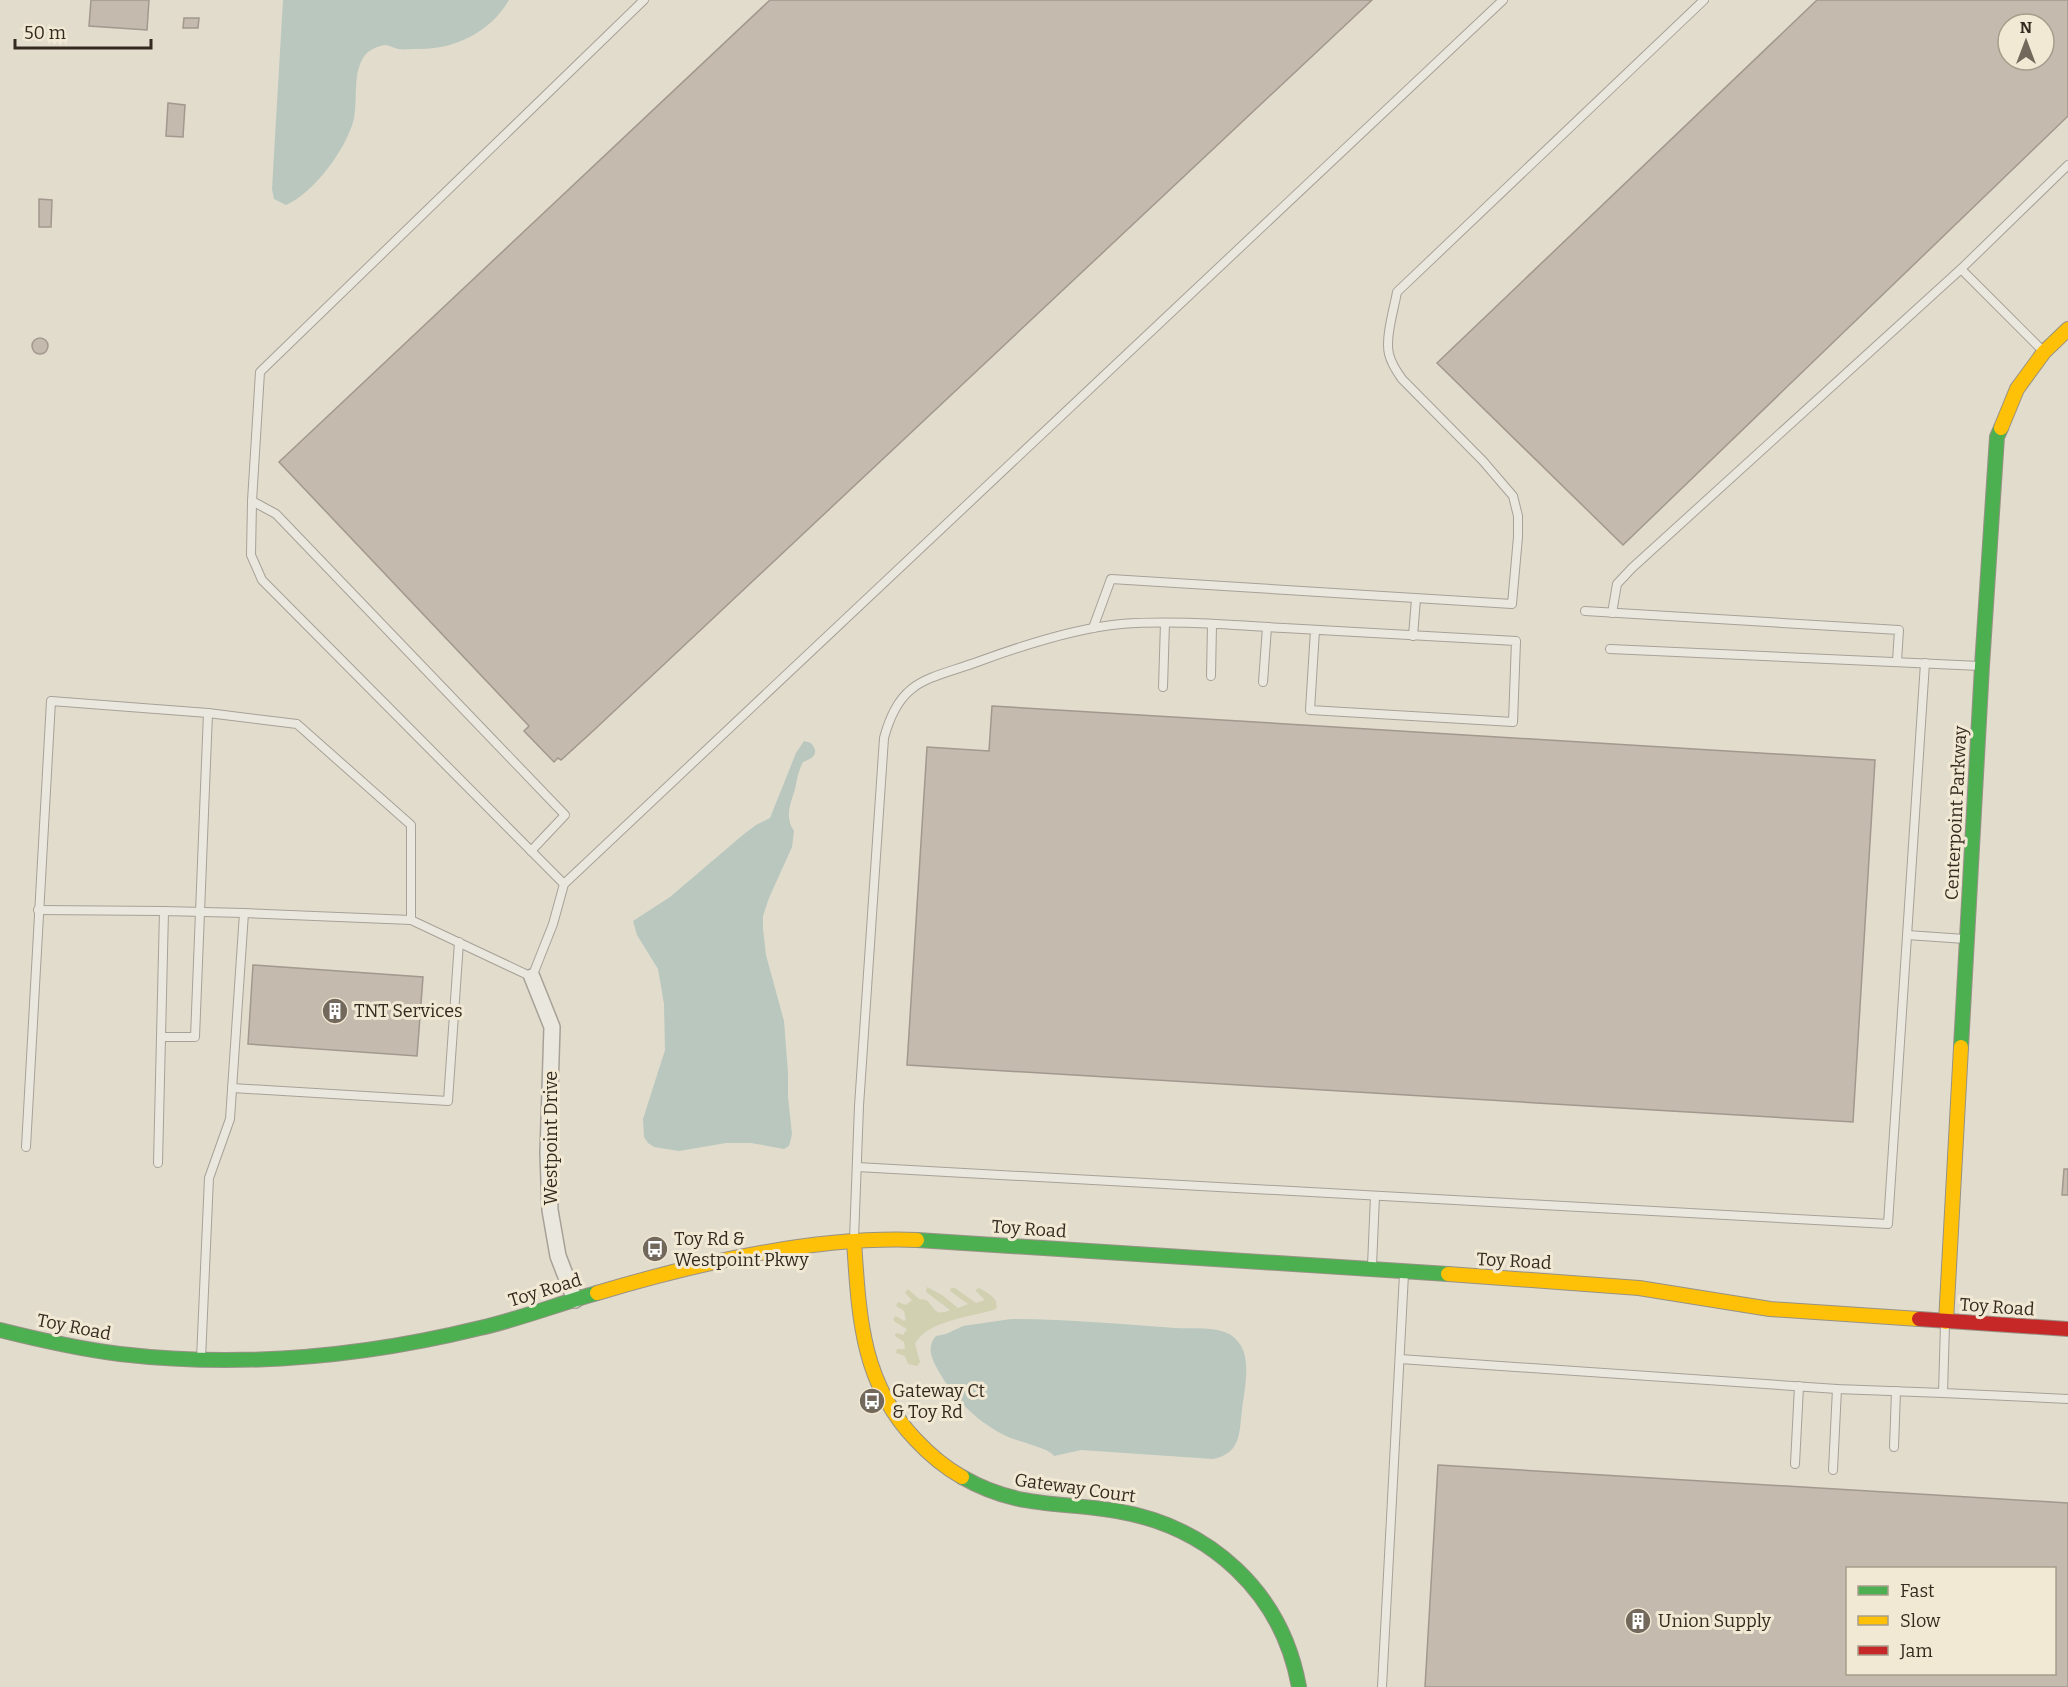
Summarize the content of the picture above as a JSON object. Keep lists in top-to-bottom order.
{
  "streets": {
    "street": [
      "Centerpoint Parkway",
      "Westpoint Drive",
      "Toy Road",
      "Gateway Court"
    ]
  },
  "crossings": [
    ["Centerpoint Parkway", "Toy Road"],
    ["Westpoint Drive", "Toy Road"],
    ["Toy Road", "Gateway Court"]
  ],
  "places": {
    "building": ["TNT Services", "Union Supply"],
    "bus stop": ["Toy Rd & Westpoint Pkwy", "Gateway Ct & Toy Rd"]
  },
  "legend": ["Fast", "Slow", "Jam"],
  "scale_bar": "50 m",
  "north": "top"
}
